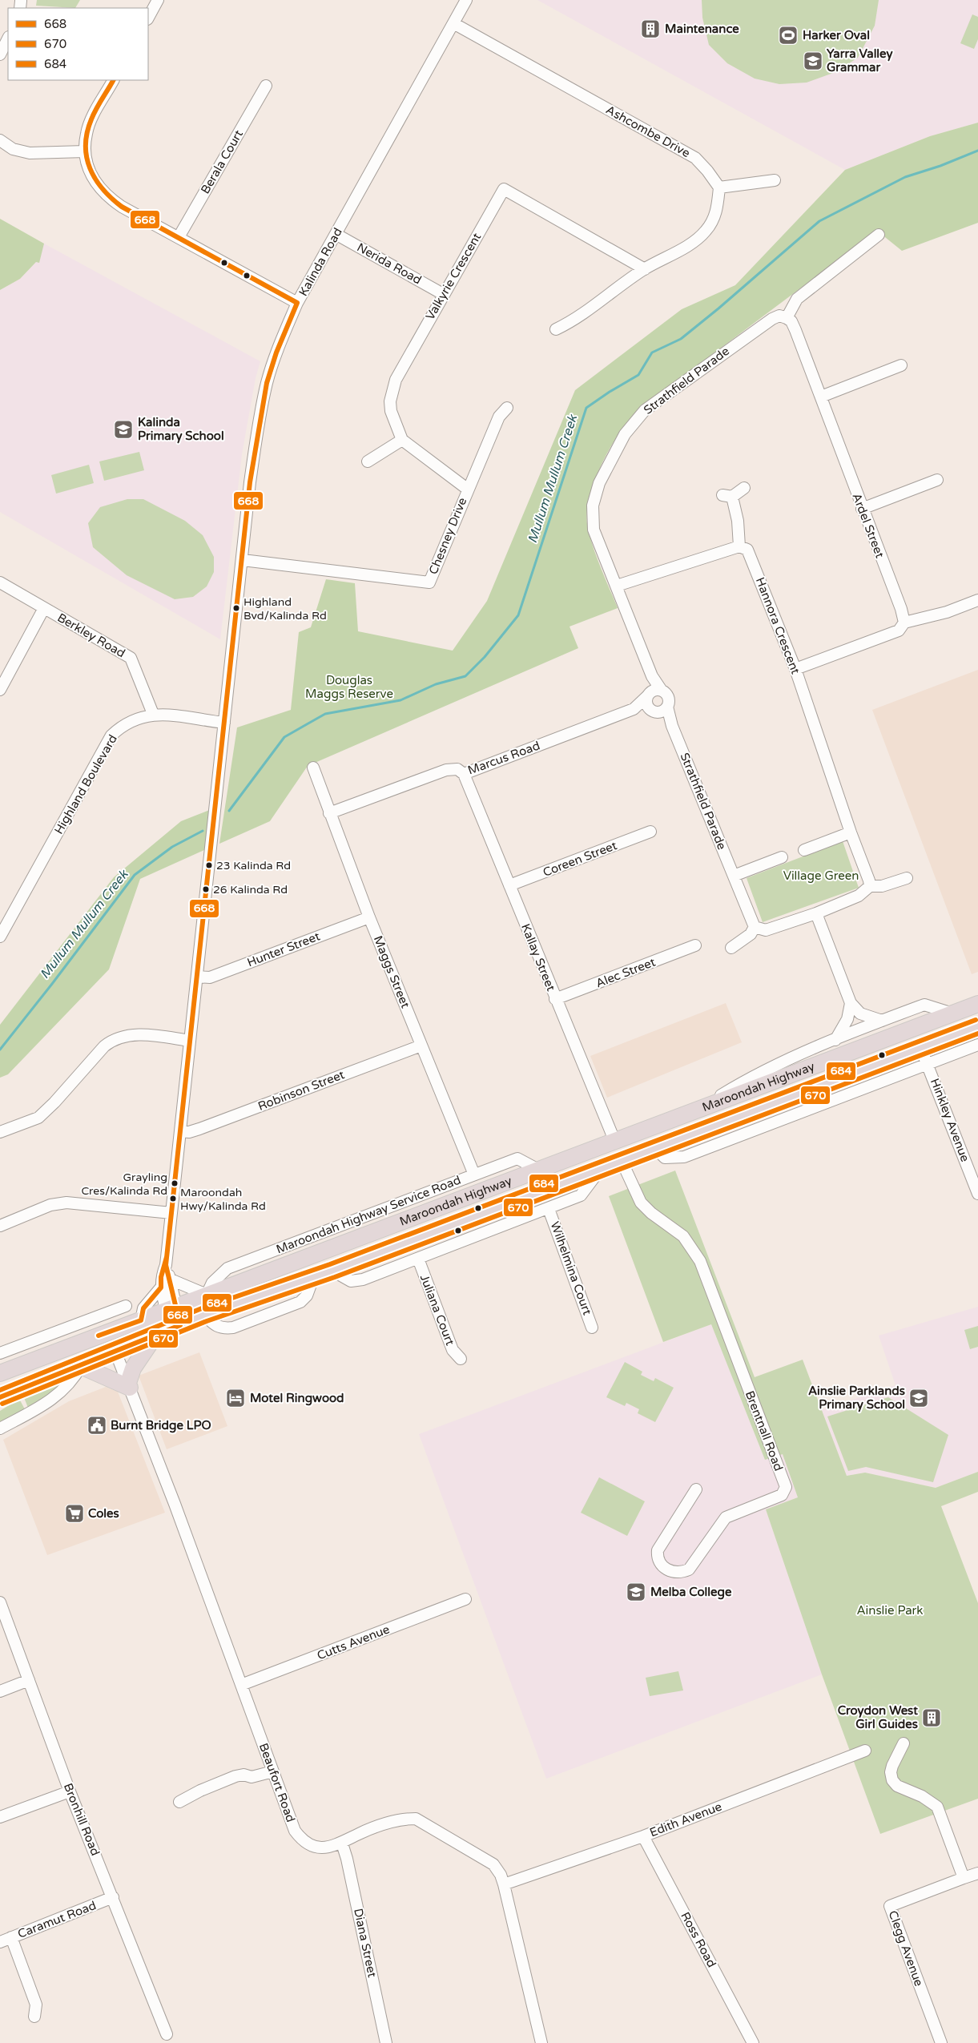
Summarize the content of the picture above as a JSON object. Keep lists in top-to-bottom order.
{
  "streets": {
    "highway": ["Maroondah Highway"],
    "street": [
      "Ashcombe Drive",
      "Berala Court",
      "Kalinda Road",
      "Nerida Road",
      "Valkyrie Crescent",
      "Strathfield Parade",
      "Ardel Street",
      "Chesney Drive",
      "Hannora Crescent",
      "Berkley Road",
      "Marcus Road",
      "Highland Boulevard",
      "Coreen Street",
      "Hunter Street",
      "Kallay Street",
      "Maggs Street",
      "Alec Street",
      "Robinson Street",
      "Hinkley Avenue",
      "Maroondah Highway Service Road",
      "Wilhelmina Court",
      "Juliana Court",
      "Brentnall Road",
      "Cutts Avenue",
      "Beaufort Road",
      "Bronhill Road",
      "Edith Avenue",
      "Caramut Road",
      "Ross Road",
      "Diana Street",
      "Clegg Avenue"
    ]
  },
  "crossings": [
    ["Ashcombe Drive", "Kalinda Road"],
    ["Kalinda Road", "Nerida Road"],
    ["Kalinda Road", "Chesney Drive"],
    ["Kalinda Road", "Highland Boulevard"],
    ["Kalinda Road", "Hunter Street"],
    ["Kalinda Road", "Maroondah Highway"],
    ["Kalinda Road", "Robinson Street"],
    ["Nerida Road", "Valkyrie Crescent"],
    ["Strathfield Parade", "Ardel Street"],
    ["Strathfield Parade", "Marcus Road"],
    ["Berkley Road", "Highland Boulevard"],
    ["Marcus Road", "Kallay Street"],
    ["Marcus Road", "Maggs Street"],
    ["Coreen Street", "Kallay Street"],
    ["Hunter Street", "Maggs Street"],
    ["Kallay Street", "Alec Street"],
    ["Kallay Street", "Maroondah Highway"],
    ["Maggs Street", "Robinson Street"],
    ["Maggs Street", "Maroondah Highway Service Road"],
    ["Maroondah Highway", "Hinkley Avenue"],
    ["Maroondah Highway", "Maroondah Highway Service Road"],
    ["Maroondah Highway", "Brentnall Road"],
    ["Maroondah Highway", "Beaufort Road"],
    ["Cutts Avenue", "Beaufort Road"],
    ["Beaufort Road", "Edith Avenue"],
    ["Beaufort Road", "Diana Street"],
    ["Bronhill Road", "Caramut Road"],
    ["Edith Avenue", "Ross Road"]
  ],
  "water": ["Mullum Mullum Creek"],
  "parks": ["Douglas Maggs Reserve", "Village Green", "Ainslie Park"],
  "places": {
    "building": ["Maintenance", "Croydon West Girl Guides"],
    "sports": ["Harker Oval"],
    "school or university": [
      "Yarra Valley Grammar",
      "Kalinda Primary School",
      "Ainslie Parklands Primary School",
      "Melba College"
    ],
    "other": [
      "Highland Bvd/Kalinda Rd",
      "23 Kalinda Rd",
      "26 Kalinda Rd",
      "Grayling Cres/Kalinda Rd",
      "Maroondah Hwy/Kalinda Rd"
    ],
    "hotel": ["Motel Ringwood"],
    "public building": ["Burnt Bridge LPO"],
    "supermarket": ["Coles"]
  },
  "lines": ["transit line 668", "transit line 684", "transit line 670"],
  "legend": ["668", "670", "684"]
}
